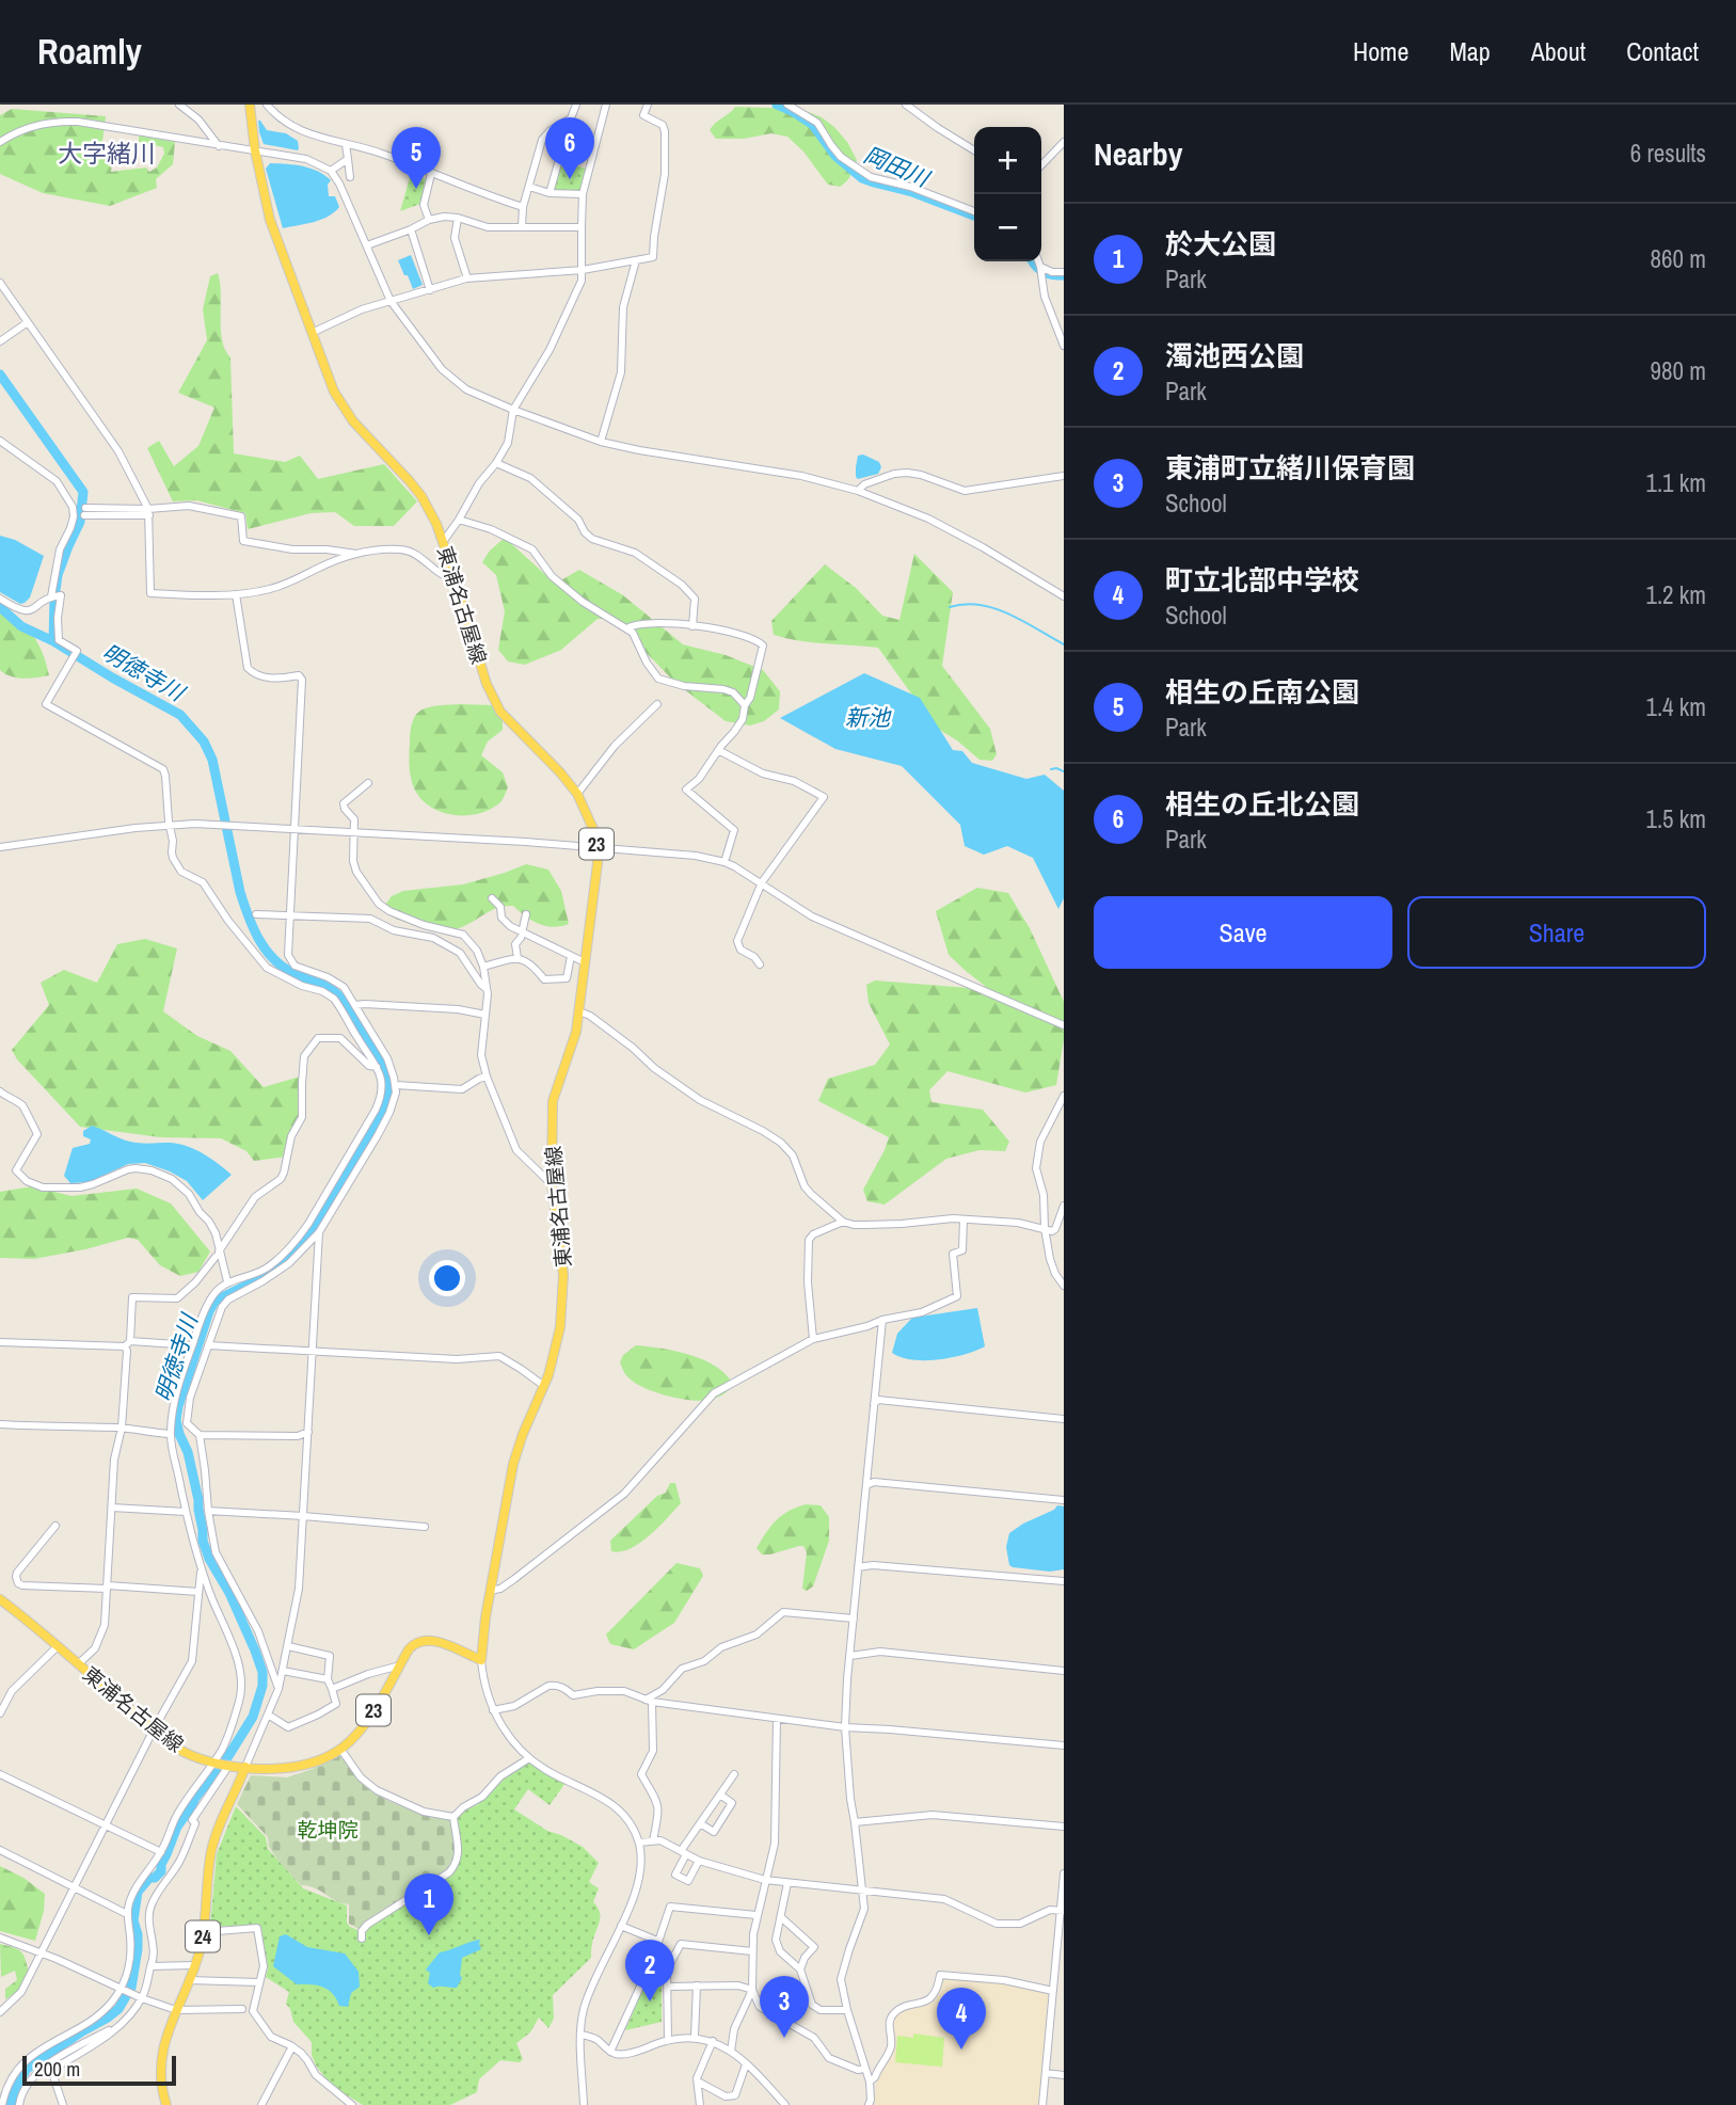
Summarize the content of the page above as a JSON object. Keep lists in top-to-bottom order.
{
  "streets": {
    "main road": ["東浦名古屋線", "23", "24"]
  },
  "crossings": [
    ["東浦名古屋線", "24"]
  ],
  "districts": ["大字緒川"],
  "water": ["岡田川", "明徳寺川", "新池"],
  "parks": ["乾坤院"],
  "scale_bar": "200 m",
  "page": {
    "header": "Roamly",
    "nav": [
      "Home",
      "Map",
      "About",
      "Contact"
    ],
    "heading": ["Nearby", "6 results"],
    "pins": [
      "6",
      "5",
      "1",
      "2",
      "3",
      "4"
    ],
    "map_buttons": ["+", "−"],
    "list": [
      {
        "mark": "1",
        "name": "於大公園",
        "note": "Park",
        "value": "860 m"
      },
      {
        "mark": "2",
        "name": "濁池西公園",
        "note": "Park",
        "value": "980 m"
      },
      {
        "mark": "3",
        "name": "東浦町立緒川保育園",
        "note": "School",
        "value": "1.1 km"
      },
      {
        "mark": "4",
        "name": "町立北部中学校",
        "note": "School",
        "value": "1.2 km"
      },
      {
        "mark": "5",
        "name": "相生の丘南公園",
        "note": "Park",
        "value": "1.4 km"
      },
      {
        "mark": "6",
        "name": "相生の丘北公園",
        "note": "Park",
        "value": "1.5 km"
      }
    ],
    "buttons": ["Save", "Share"],
    "scale": "200 m"
  }
}
